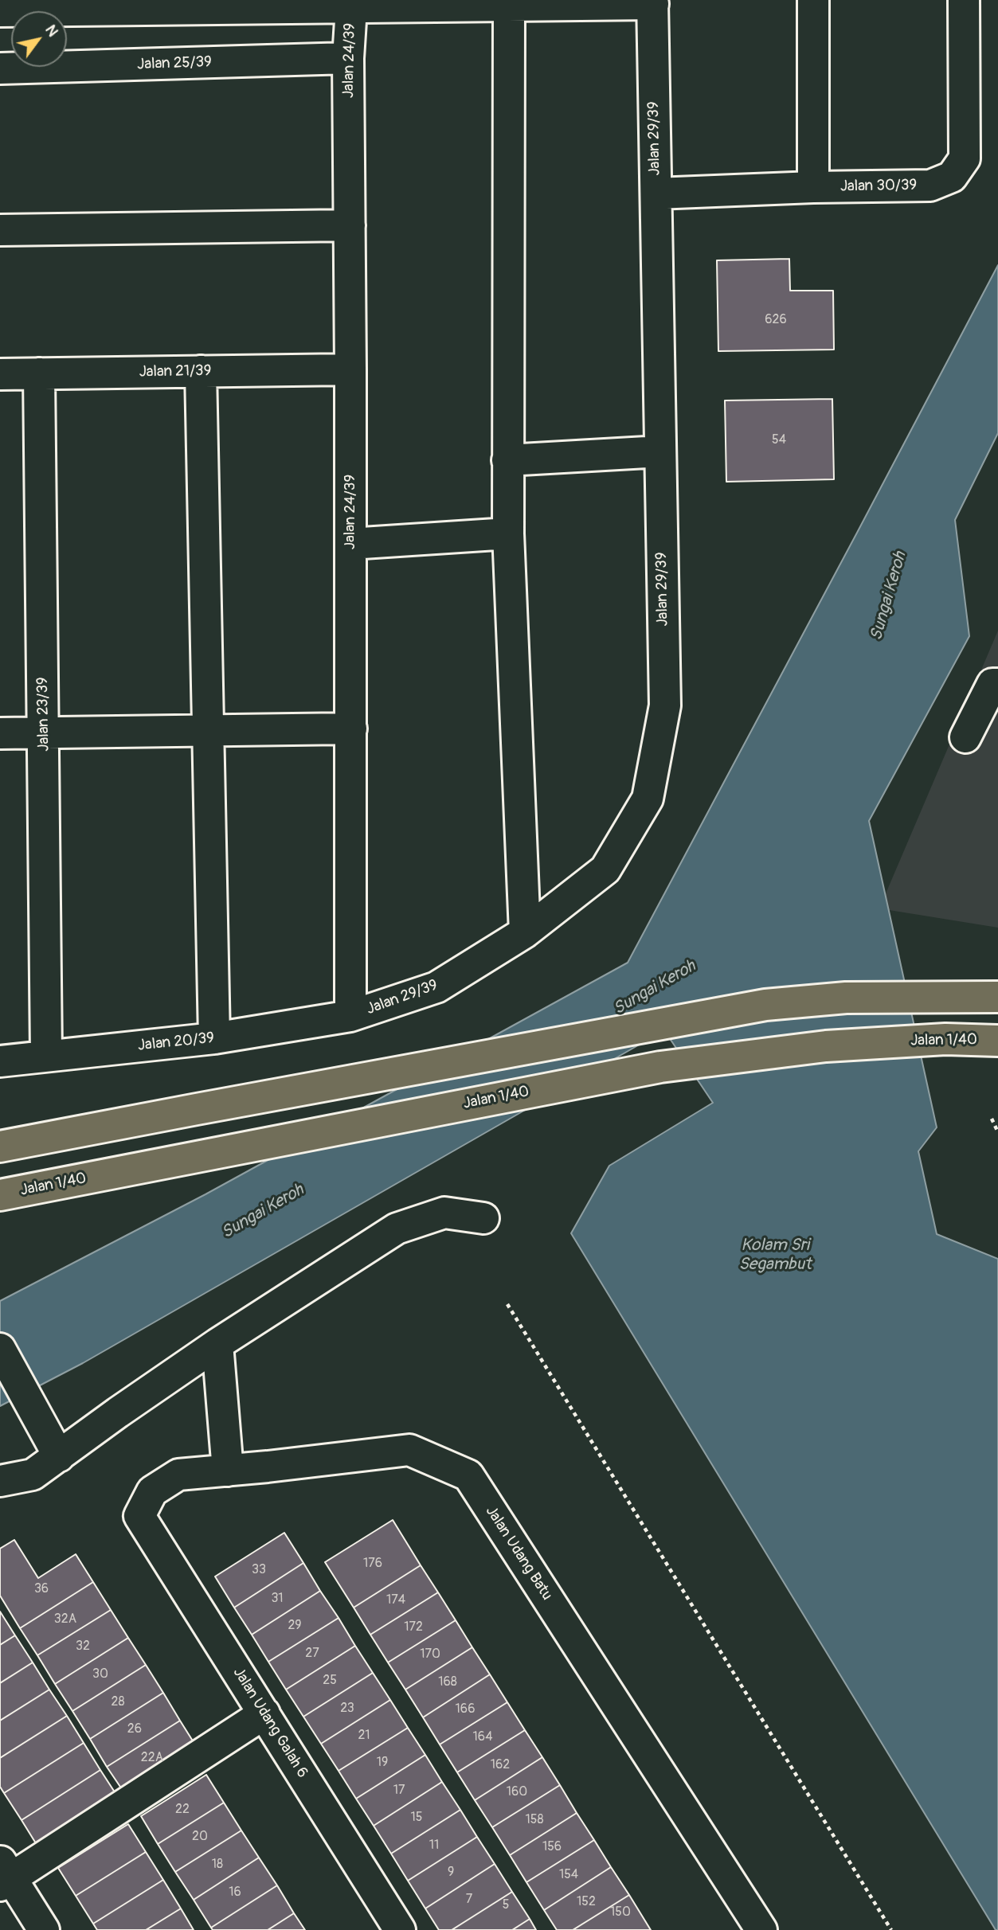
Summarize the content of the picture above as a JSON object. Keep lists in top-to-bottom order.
{
  "streets": {
    "main road": ["Jalan 1/40"],
    "street": [
      "Jalan 24/39",
      "Jalan 25/39",
      "Jalan 29/39",
      "Jalan 30/39",
      "Jalan 21/39",
      "Jalan 23/39",
      "Jalan 20/39",
      "Jalan Udang Batu",
      "Jalan Udang Galah 6"
    ]
  },
  "crossings": [
    ["Jalan 24/39", "Jalan 25/39"],
    ["Jalan 24/39", "Jalan 29/39"],
    ["Jalan 24/39", "Jalan 21/39"],
    ["Jalan 24/39", "Jalan 20/39"],
    ["Jalan 29/39", "Jalan 30/39"],
    ["Jalan 29/39", "Jalan 20/39"],
    ["Jalan 21/39", "Jalan 23/39"],
    ["Jalan 23/39", "Jalan 20/39"],
    ["Jalan Udang Batu", "Jalan Udang Galah 6"]
  ],
  "water": ["Sungai Keroh", "Kolam Sri Segambut"],
  "house_numbers": [
    "626",
    "54",
    "176",
    "33",
    "36",
    "31",
    "174",
    "32A",
    "29",
    "172",
    "32",
    "27",
    "170",
    "30",
    "25",
    "168",
    "28",
    "23",
    "166",
    "26",
    "21",
    "164",
    "22A",
    "19",
    "162",
    "17",
    "160",
    "22",
    "15",
    "158",
    "20",
    "11",
    "156",
    "18",
    "9",
    "154",
    "16",
    "7",
    "152",
    "5",
    "150"
  ],
  "north": "top right"
}
